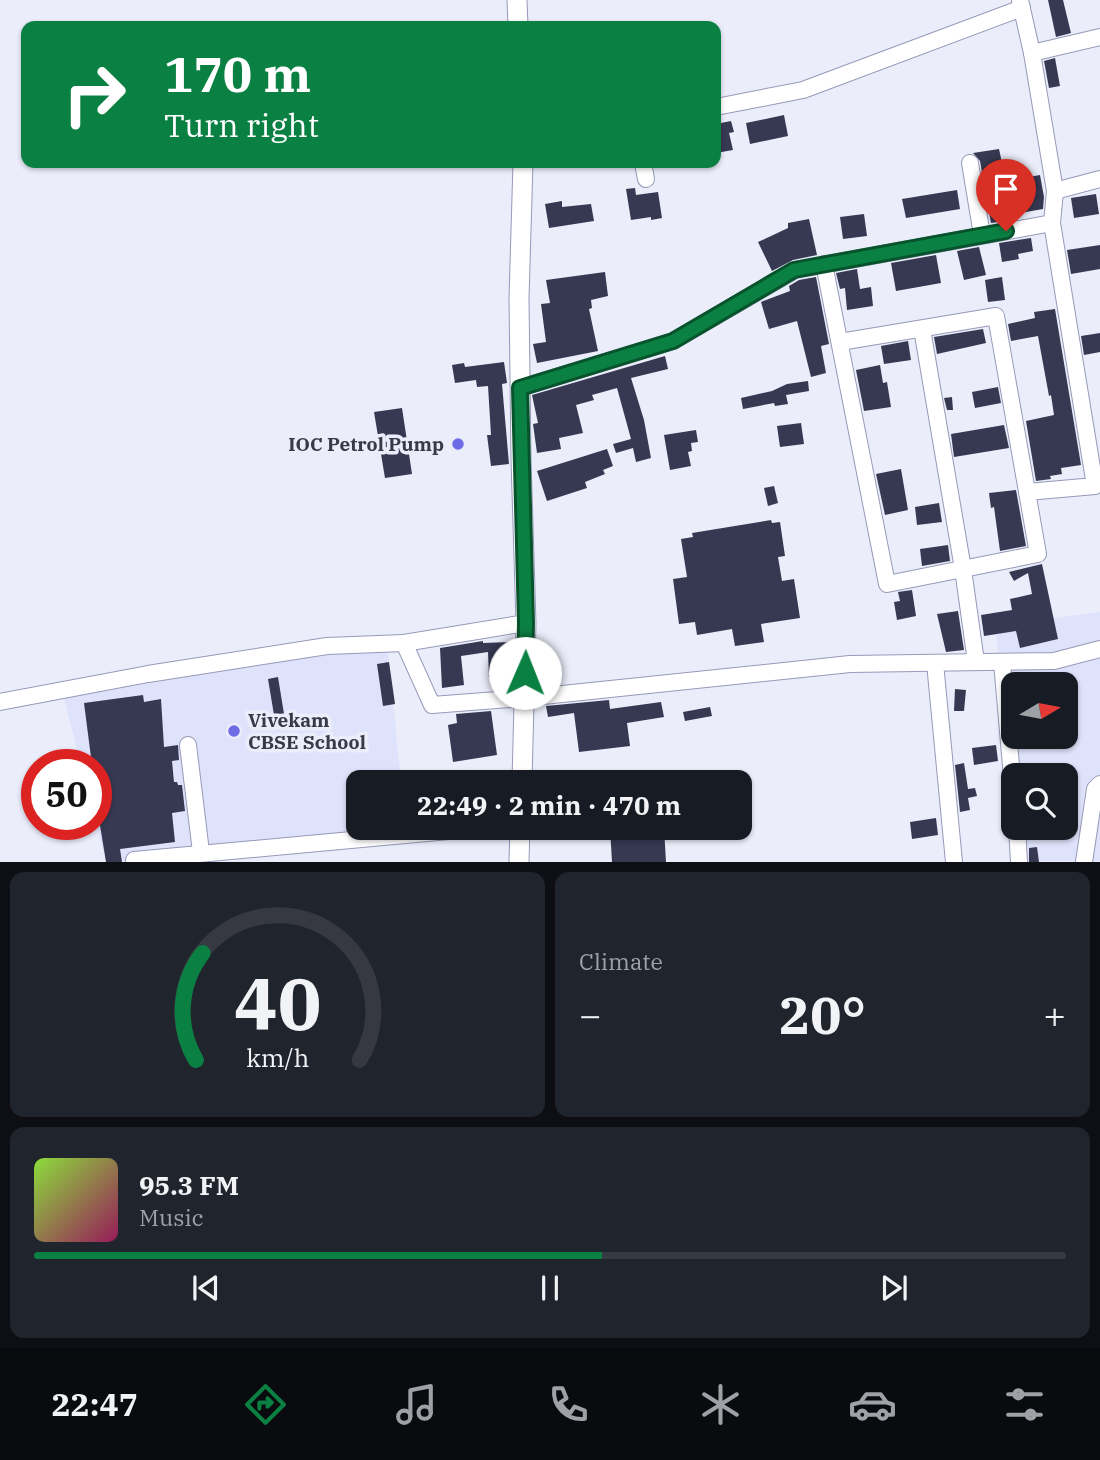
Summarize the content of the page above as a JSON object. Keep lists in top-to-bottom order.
{
  "places": ["IOC Petrol Pump", "Vivekam CBSE School"],
  "north": "right",
  "page": {
    "turn": ["170 m", "Turn right"],
    "limit": "50",
    "trip": "22:49 · 2 min · 470 m",
    "tile": "Climate",
    "heat": ["−", "20°", "+"],
    "song": ["95.3 FM", "Music"],
    "tabs": "22:47",
    "gauge": ["40", "km/h"]
  }
}
